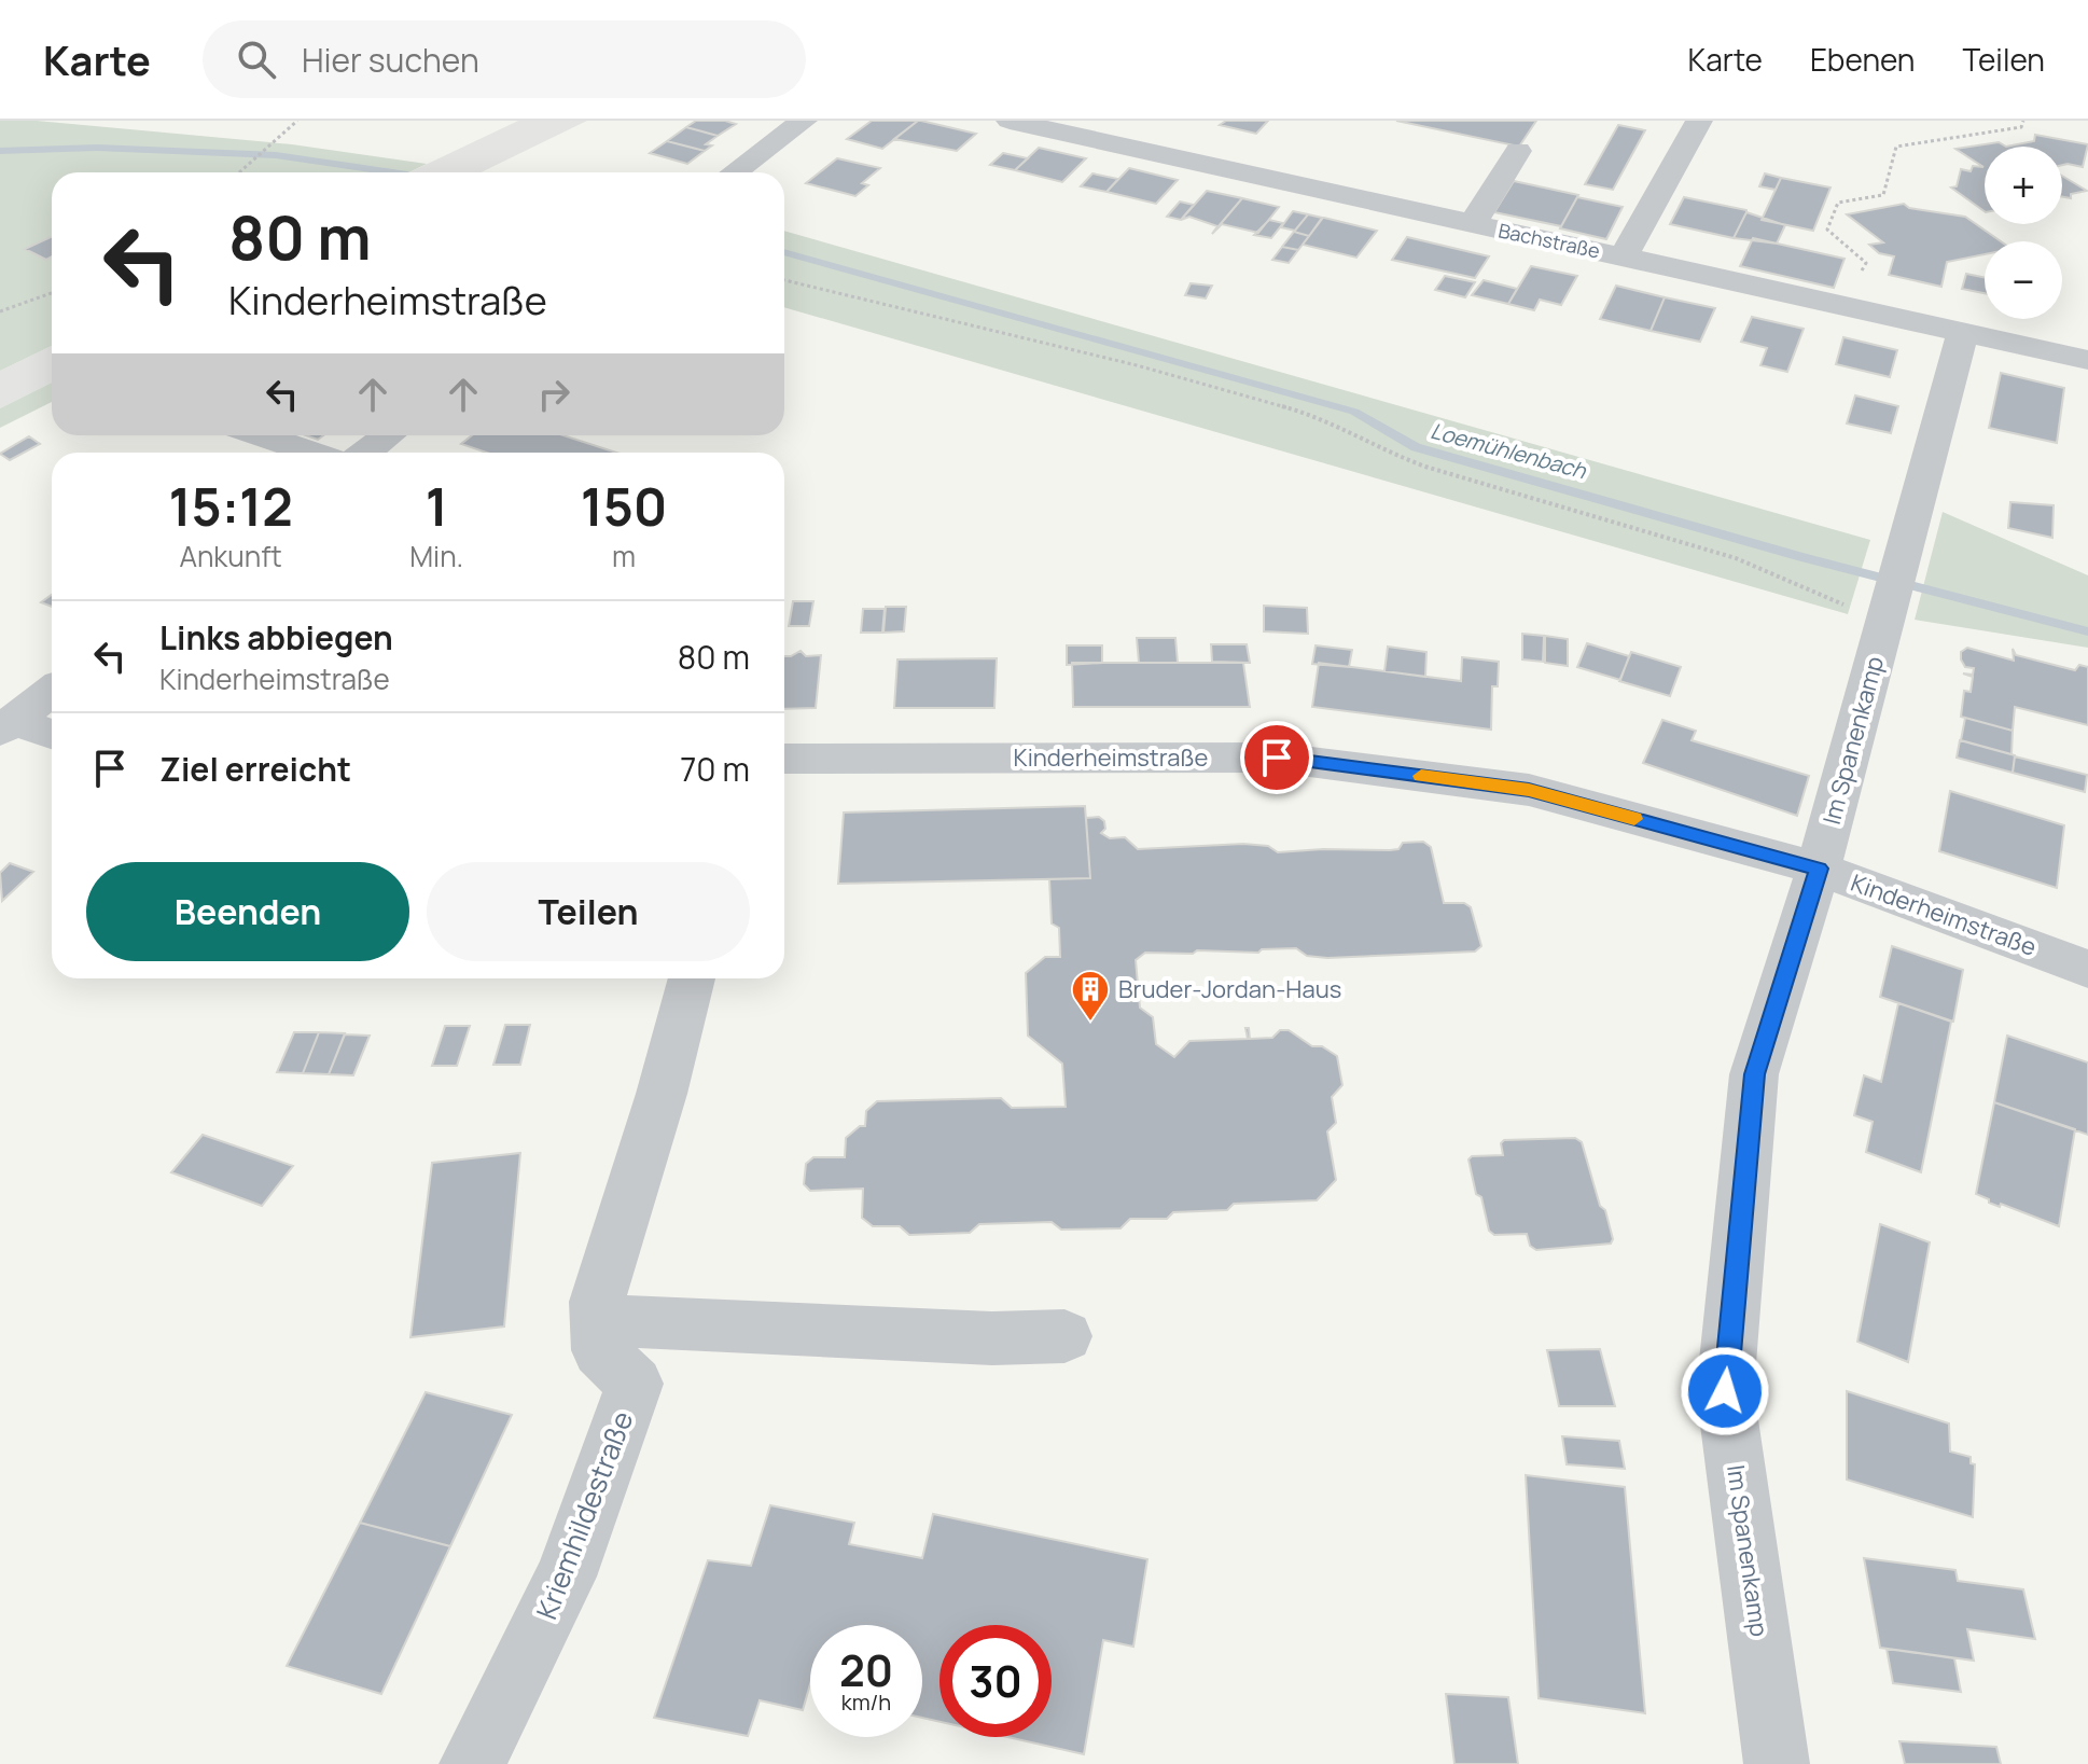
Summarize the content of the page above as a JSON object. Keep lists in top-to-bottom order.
{
  "streets": {
    "street": [
      "Bachstraße",
      "Im Spanenkamp",
      "Kinderheimstraße",
      "Kriemhildestraße"
    ]
  },
  "crossings": [
    ["Bachstraße", "Im Spanenkamp"],
    ["Im Spanenkamp", "Kinderheimstraße"]
  ],
  "water": ["Loemühlenbach"],
  "places": {
    "building": ["Bruder-Jordan-Haus"]
  },
  "page": {
    "header": "Karte",
    "search": "Hier suchen",
    "nav": ["Karte", "Ebenen", "Teilen"],
    "map_buttons": ["+", "−"],
    "turn": ["80 m", "Kinderheimstraße"],
    "eta": [
      "15:12",
      "Ankunft",
      "1",
      "Min.",
      "150",
      "m"
    ],
    "list": [
      {
        "name": "Links abbiegen",
        "note": "Kinderheimstraße",
        "value": "80 m"
      },
      {
        "name": "Ziel erreicht",
        "value": "70 m"
      }
    ],
    "buttons": ["Beenden", "Teilen"],
    "speed": "20 km/h",
    "limit": "30"
  }
}
